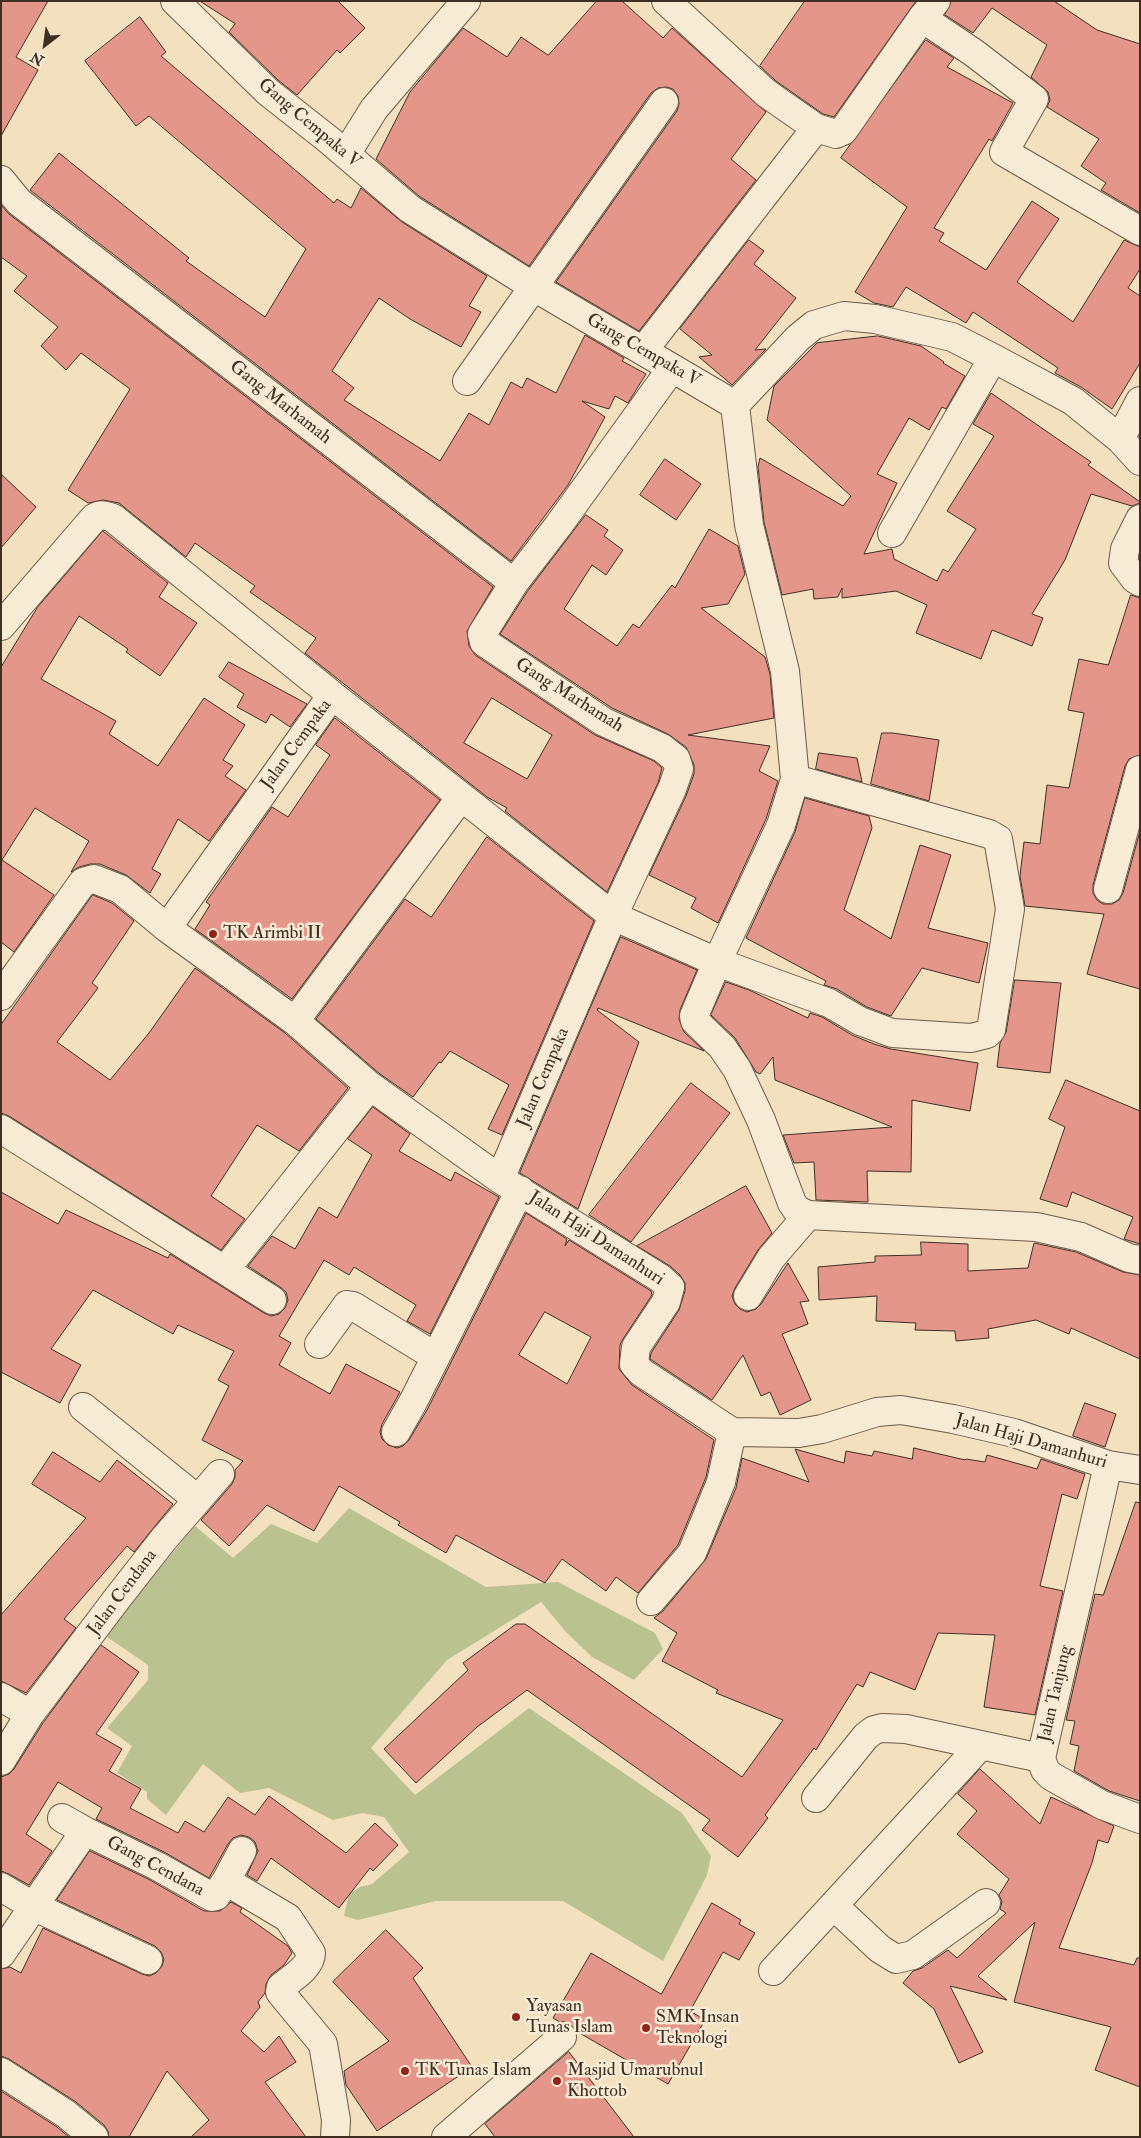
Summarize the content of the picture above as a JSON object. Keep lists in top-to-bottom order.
{
  "streets": {
    "street": [
      "Gang Cempaka V",
      "Gang Marhamah",
      "Jalan Cempaka",
      "Jalan Haji Damanhuri",
      "Jalan Cendana",
      "Jalan Tanjung",
      "Gang Cendana"
    ]
  },
  "crossings": [
    ["Gang Marhamah", "Jalan Cempaka"],
    ["Jalan Cempaka", "Jalan Haji Damanhuri"],
    ["Jalan Haji Damanhuri", "Jalan Tanjung"]
  ],
  "places": [
    "TK Arimbi II",
    "Yayasan Tunas Islam",
    "SMK Insan Teknologi",
    "TK Tunas Islam",
    "Masjid Umarubnul Khottob"
  ],
  "north": "bottom left"
}
